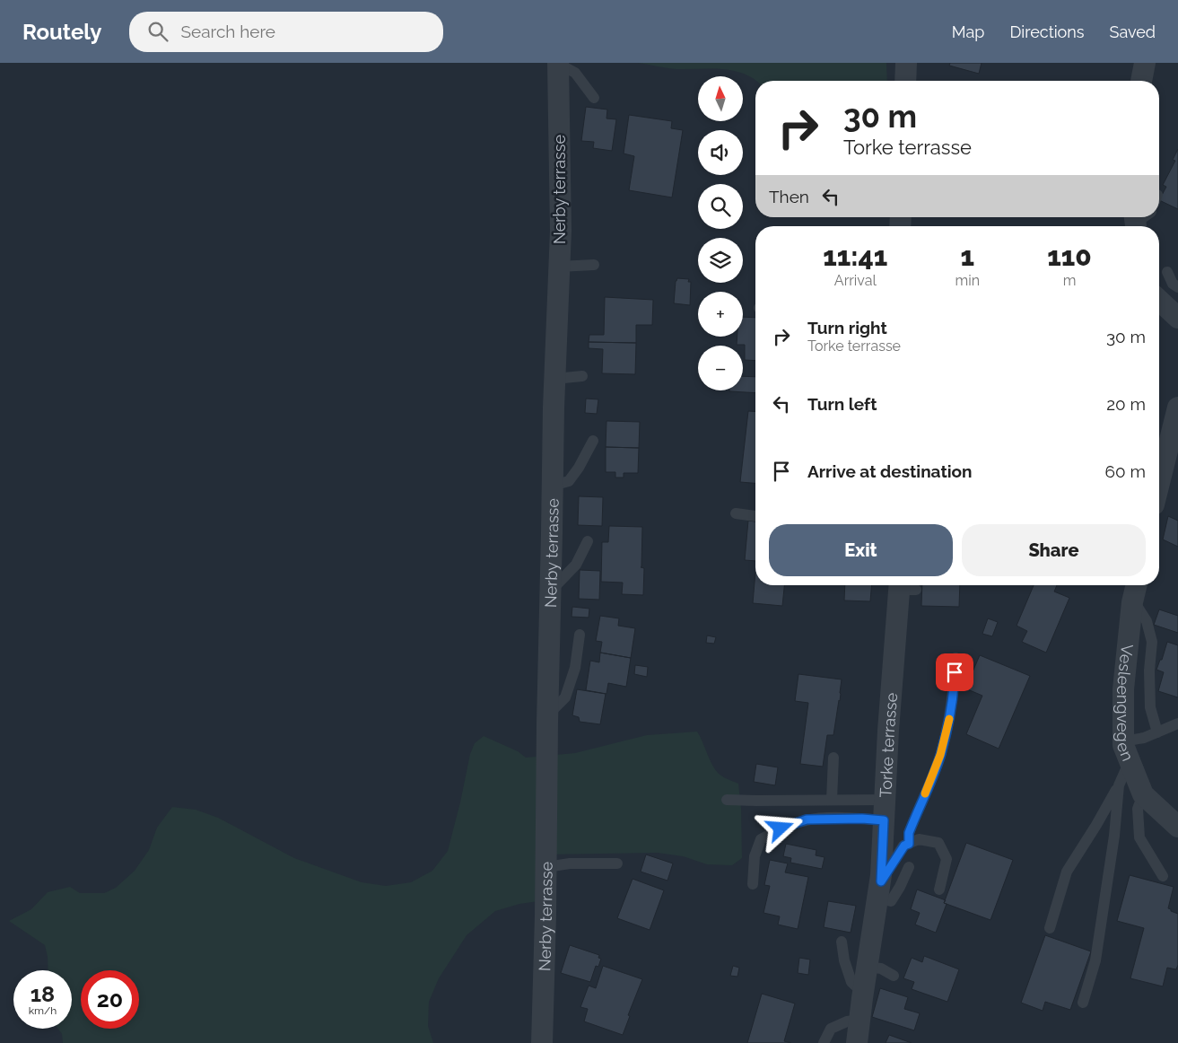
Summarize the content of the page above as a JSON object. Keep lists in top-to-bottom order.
{
  "streets": {
    "street": ["Nerby terrasse", "Vesleengvegen", "Torke terrasse"]
  },
  "north": "top",
  "page": {
    "header": "Routely",
    "search": "Search here",
    "nav": ["Map", "Directions", "Saved"],
    "map_buttons": ["+", "−"],
    "turn": ["30 m", "Torke terrasse"],
    "then": "Then",
    "eta": [
      "11:41",
      "Arrival",
      "1",
      "min",
      "110",
      "m"
    ],
    "list": [
      {
        "name": "Turn right",
        "note": "Torke terrasse",
        "value": "30 m"
      },
      {
        "name": "Turn left",
        "value": "20 m"
      },
      {
        "name": "Arrive at destination",
        "value": "60 m"
      }
    ],
    "buttons": ["Exit", "Share"],
    "speed": "18 km/h",
    "limit": "20"
  }
}
